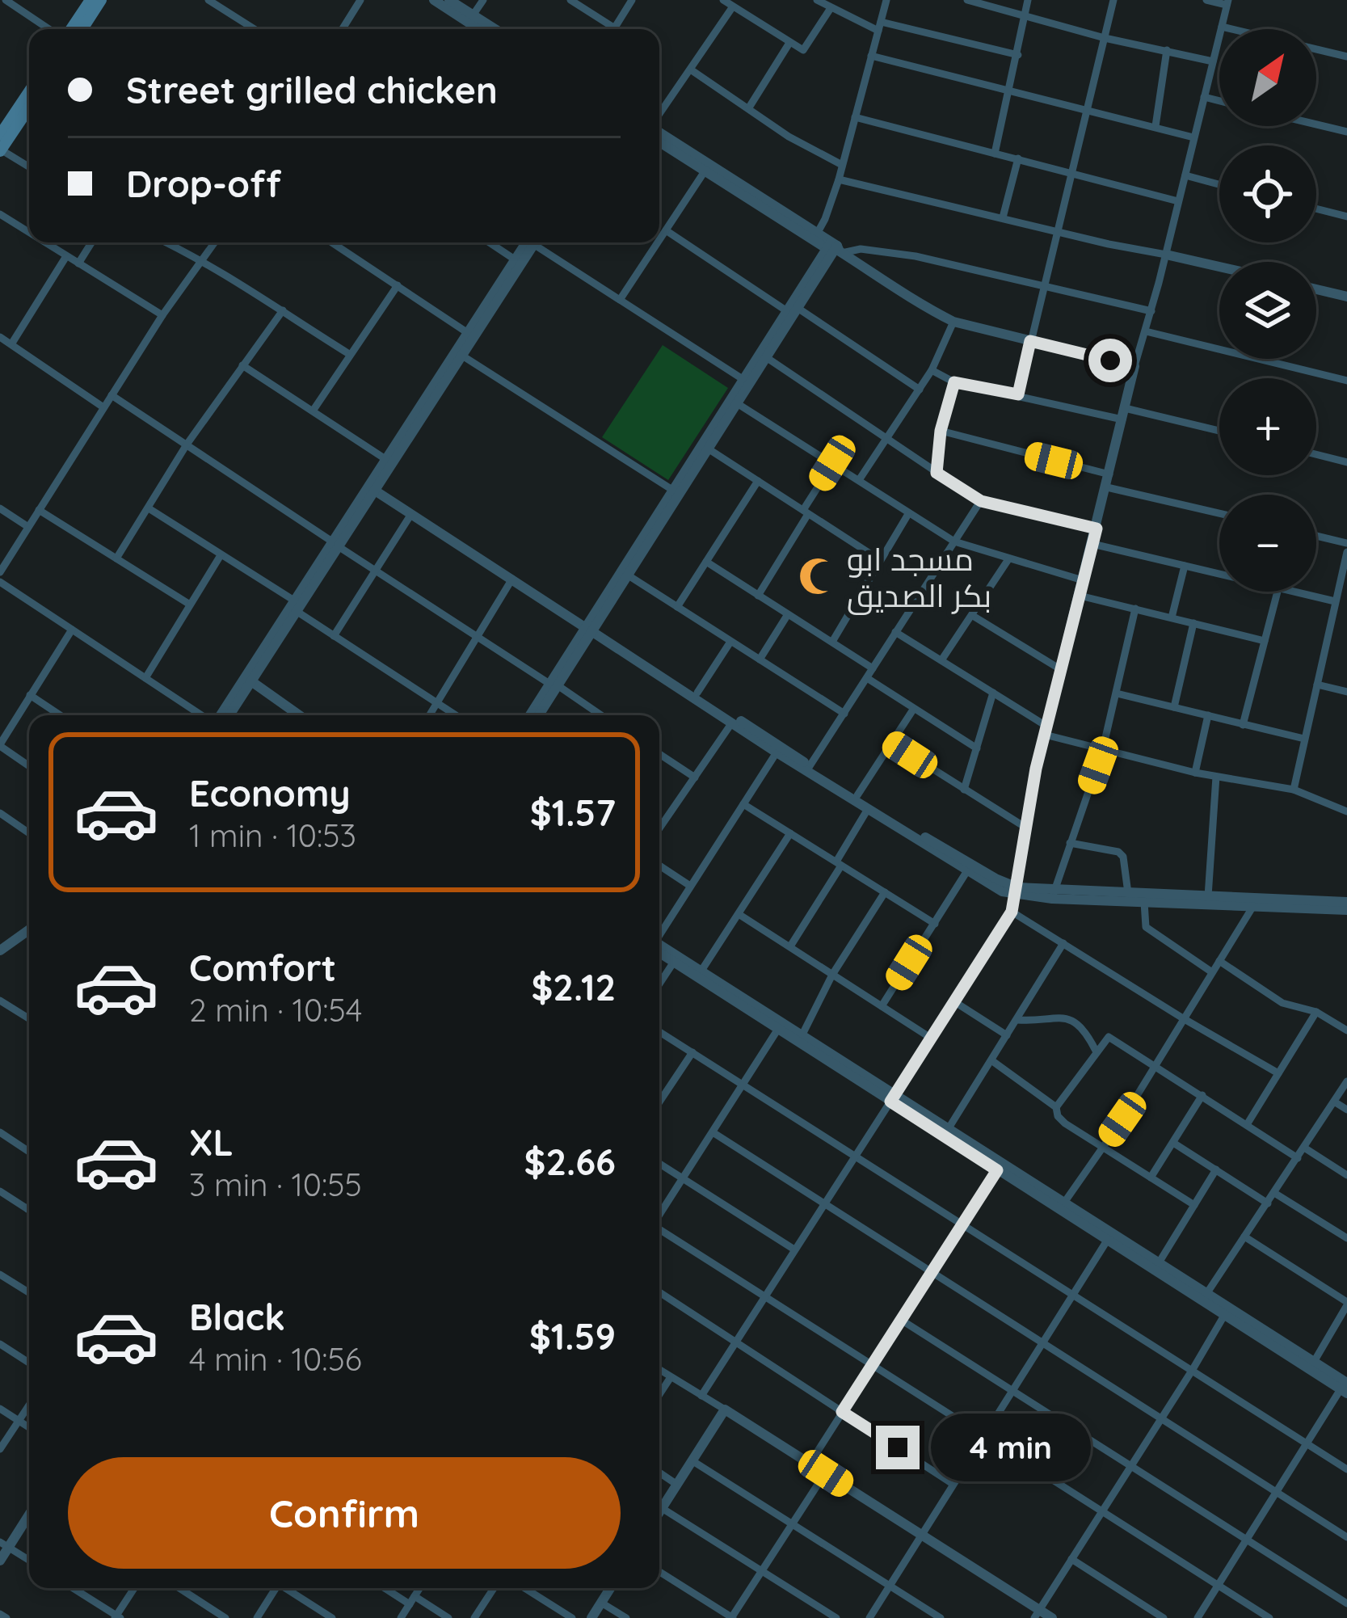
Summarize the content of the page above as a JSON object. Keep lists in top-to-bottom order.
{
  "places": {
    "mosque": ["مسجد ابو بكر الصديق"]
  },
  "north": "top right",
  "page": {
    "map_buttons": ["+", "−"],
    "banner": ["Street grilled chicken", "Drop-off"],
    "list": [
      {
        "name": "Economy",
        "note": "1 min · 10:53",
        "value": "$1.57"
      },
      {
        "name": "Comfort",
        "note": "2 min · 10:54",
        "value": "$2.12"
      },
      {
        "name": "XL",
        "note": "3 min · 10:55",
        "value": "$2.66"
      },
      {
        "name": "Black",
        "note": "4 min · 10:56",
        "value": "$1.59"
      }
    ],
    "bubble": "4 min",
    "buttons": "Confirm"
  }
}
